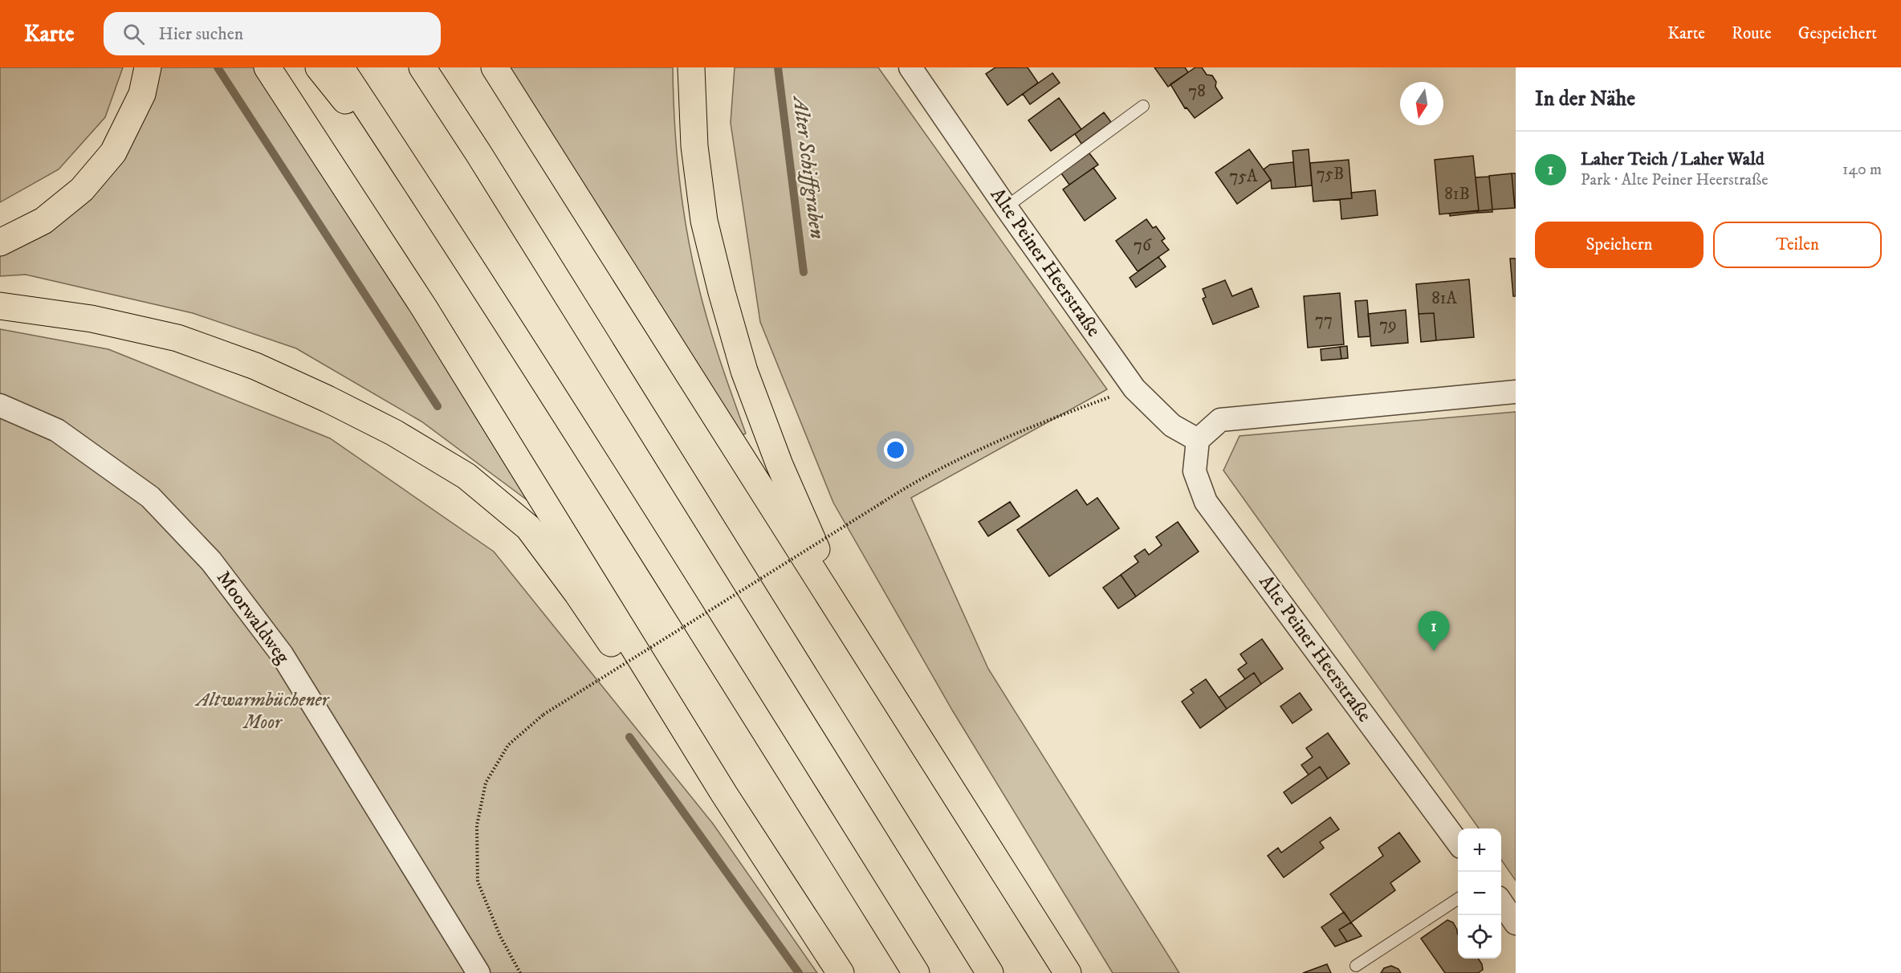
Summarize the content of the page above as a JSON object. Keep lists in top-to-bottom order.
{
  "streets": {
    "street": ["Alte Peiner Heerstraße", "Moorwaldweg"]
  },
  "water": ["Alter Schiffgraben"],
  "parks": ["Altwarmbüchener Moor"],
  "house_numbers": [
    "78",
    "75B",
    "75A",
    "81B",
    "76",
    "81A",
    "77",
    "79"
  ],
  "north": "bottom",
  "page": {
    "header": "Karte",
    "search": "Hier suchen",
    "nav": ["Karte", "Route", "Gespeichert"],
    "heading": "In der Nähe",
    "list": [
      {
        "mark": "1",
        "name": "Laher Teich / Laher Wald",
        "note": "Park · Alte Peiner Heerstraße",
        "value": "140 m"
      }
    ],
    "buttons": ["Speichern", "Teilen"],
    "pins": "1",
    "map_buttons": ["+", "−"]
  }
}
